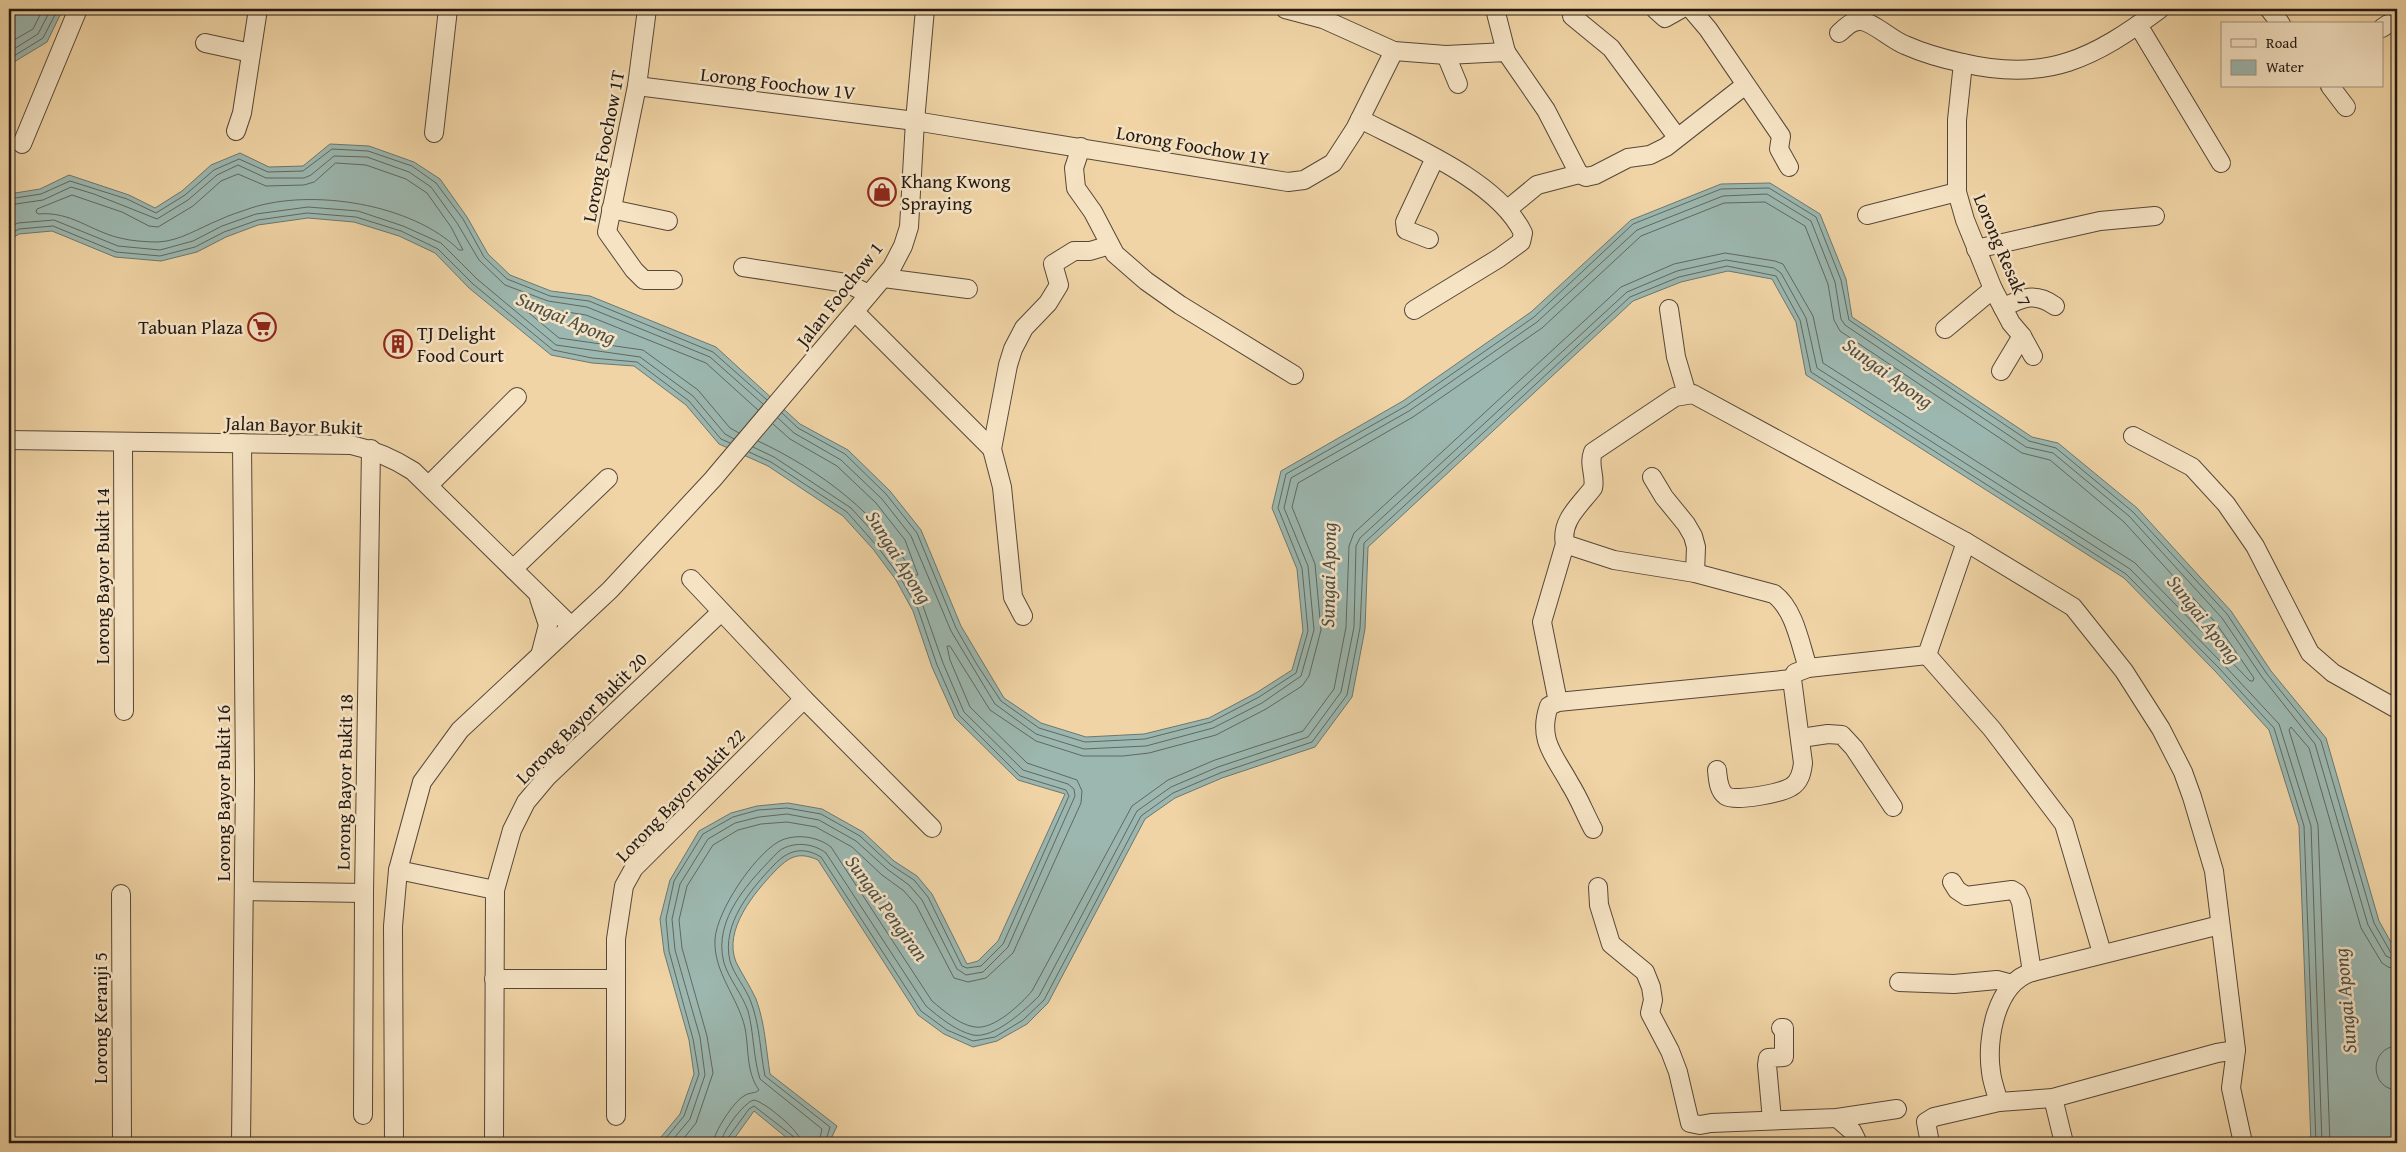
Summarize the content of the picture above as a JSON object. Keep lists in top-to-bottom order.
{
  "streets": {
    "street": [
      "Lorong Foochow 1V",
      "Lorong Foochow 1Y",
      "Lorong Foochow 1T",
      "Lorong Resak 7",
      "Jalan Foochow 1",
      "Jalan Bayor Bukit",
      "Lorong Bayor Bukit 14",
      "Lorong Bayor Bukit 20",
      "Lorong Bayor Bukit 18",
      "Lorong Bayor Bukit 16",
      "Lorong Bayor Bukit 22",
      "Lorong Keranji 5"
    ]
  },
  "crossings": [
    ["Lorong Foochow 1V", "Lorong Foochow 1Y"],
    ["Lorong Foochow 1V", "Lorong Foochow 1T"],
    ["Lorong Foochow 1V", "Jalan Foochow 1"],
    ["Lorong Foochow 1Y", "Jalan Foochow 1"],
    ["Jalan Foochow 1", "Jalan Bayor Bukit"],
    ["Jalan Bayor Bukit", "Lorong Bayor Bukit 14"],
    ["Jalan Bayor Bukit", "Lorong Bayor Bukit 18"],
    ["Jalan Bayor Bukit", "Lorong Bayor Bukit 16"]
  ],
  "water": ["Sungai Apong", "Sungai Pengiran"],
  "places": {
    "shop": ["Khang Kwong Spraying"],
    "supermarket": ["Tabuan Plaza"],
    "building": ["TJ Delight Food Court"]
  },
  "legend": ["Road", "Water"]
}
